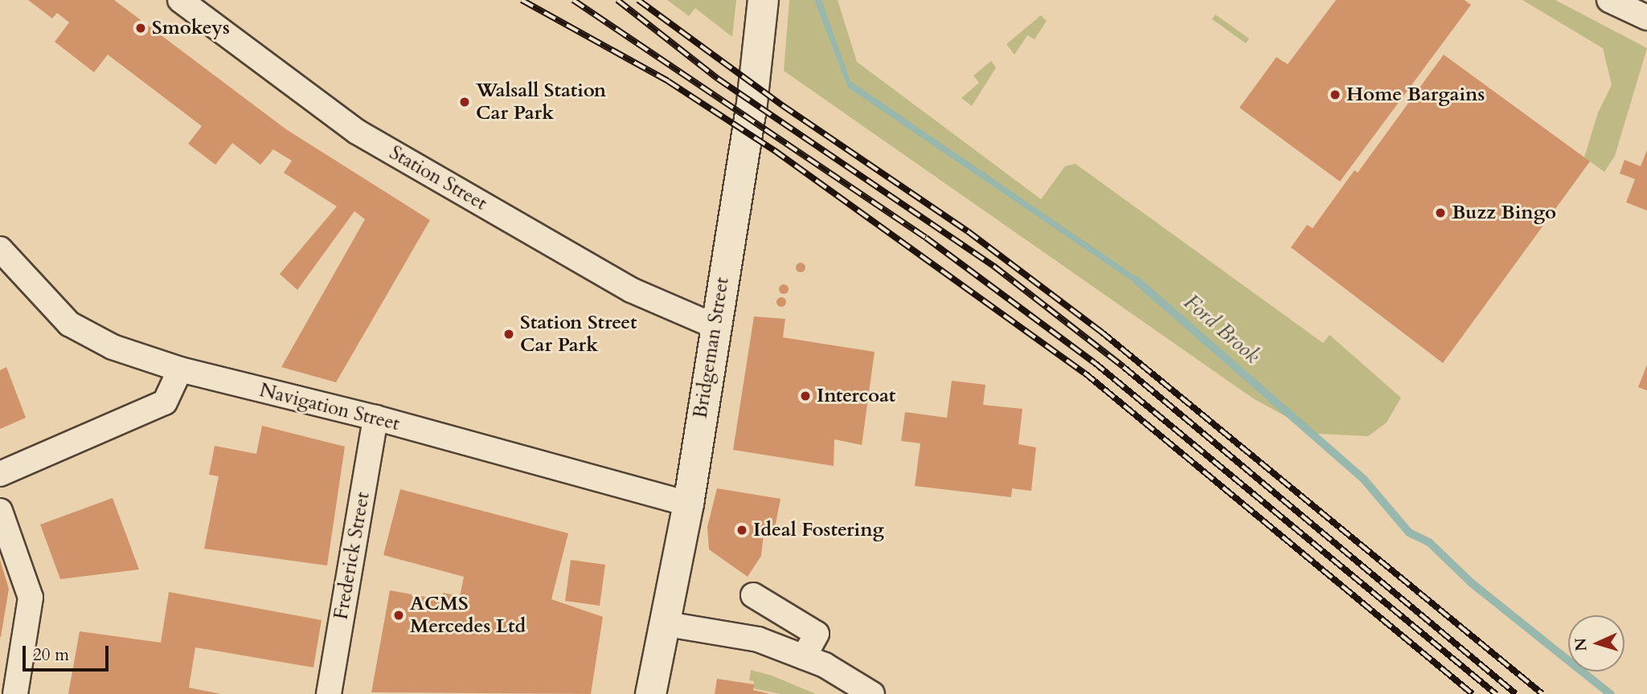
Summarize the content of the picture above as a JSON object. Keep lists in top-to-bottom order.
{
  "streets": {
    "street": [
      "Station Street",
      "Bridgeman Street",
      "Navigation Street",
      "Frederick Street"
    ]
  },
  "crossings": [
    ["Station Street", "Bridgeman Street"],
    ["Bridgeman Street", "Navigation Street"],
    ["Navigation Street", "Frederick Street"]
  ],
  "water": ["Ford Brook"],
  "places": [
    "Smokeys",
    "Home Bargains",
    "Walsall Station Car Park",
    "Buzz Bingo",
    "Station Street Car Park",
    "Intercoat",
    "Ideal Fostering",
    "ACMS Mercedes Ltd"
  ],
  "scale_bar": "20 m",
  "north": "left"
}
